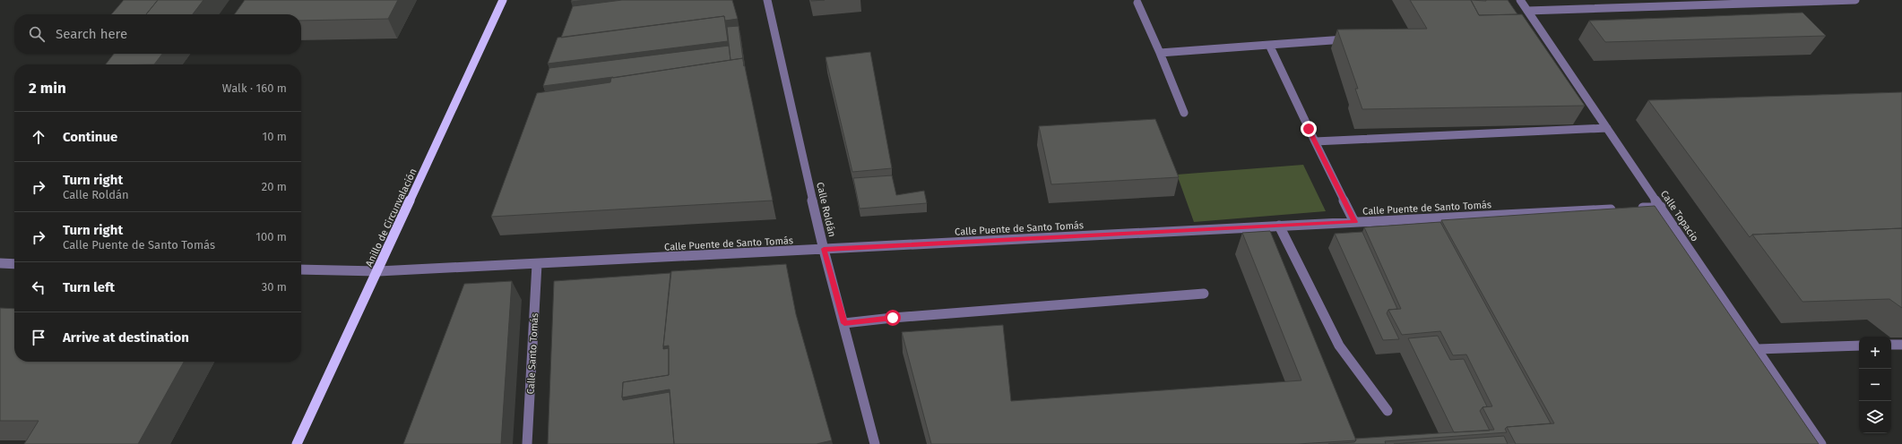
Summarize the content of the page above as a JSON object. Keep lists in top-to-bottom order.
{
  "streets": {
    "main road": ["Anillo de Circunvalación"],
    "street": [
      "Calle Puente de Santo Tomás",
      "Calle Roldán",
      "Calle Topacio",
      "Calle Santo Tomás"
    ]
  },
  "crossings": [
    ["Calle Puente de Santo Tomás", "Calle Roldán"],
    ["Calle Puente de Santo Tomás", "Anillo de Circunvalación"],
    ["Calle Puente de Santo Tomás", "Calle Santo Tomás"]
  ],
  "page": {
    "search": "Search here",
    "heading": ["2 min", "Walk · 160 m"],
    "list": [
      ["Continue", "10 m"],
      ["Turn right", "Calle Roldán", "20 m"],
      ["Turn right", "Calle Puente de Santo Tomás", "100 m"],
      ["Turn left", "30 m"],
      "Arrive at destination"
    ],
    "map_buttons": ["+", "−"]
  }
}
